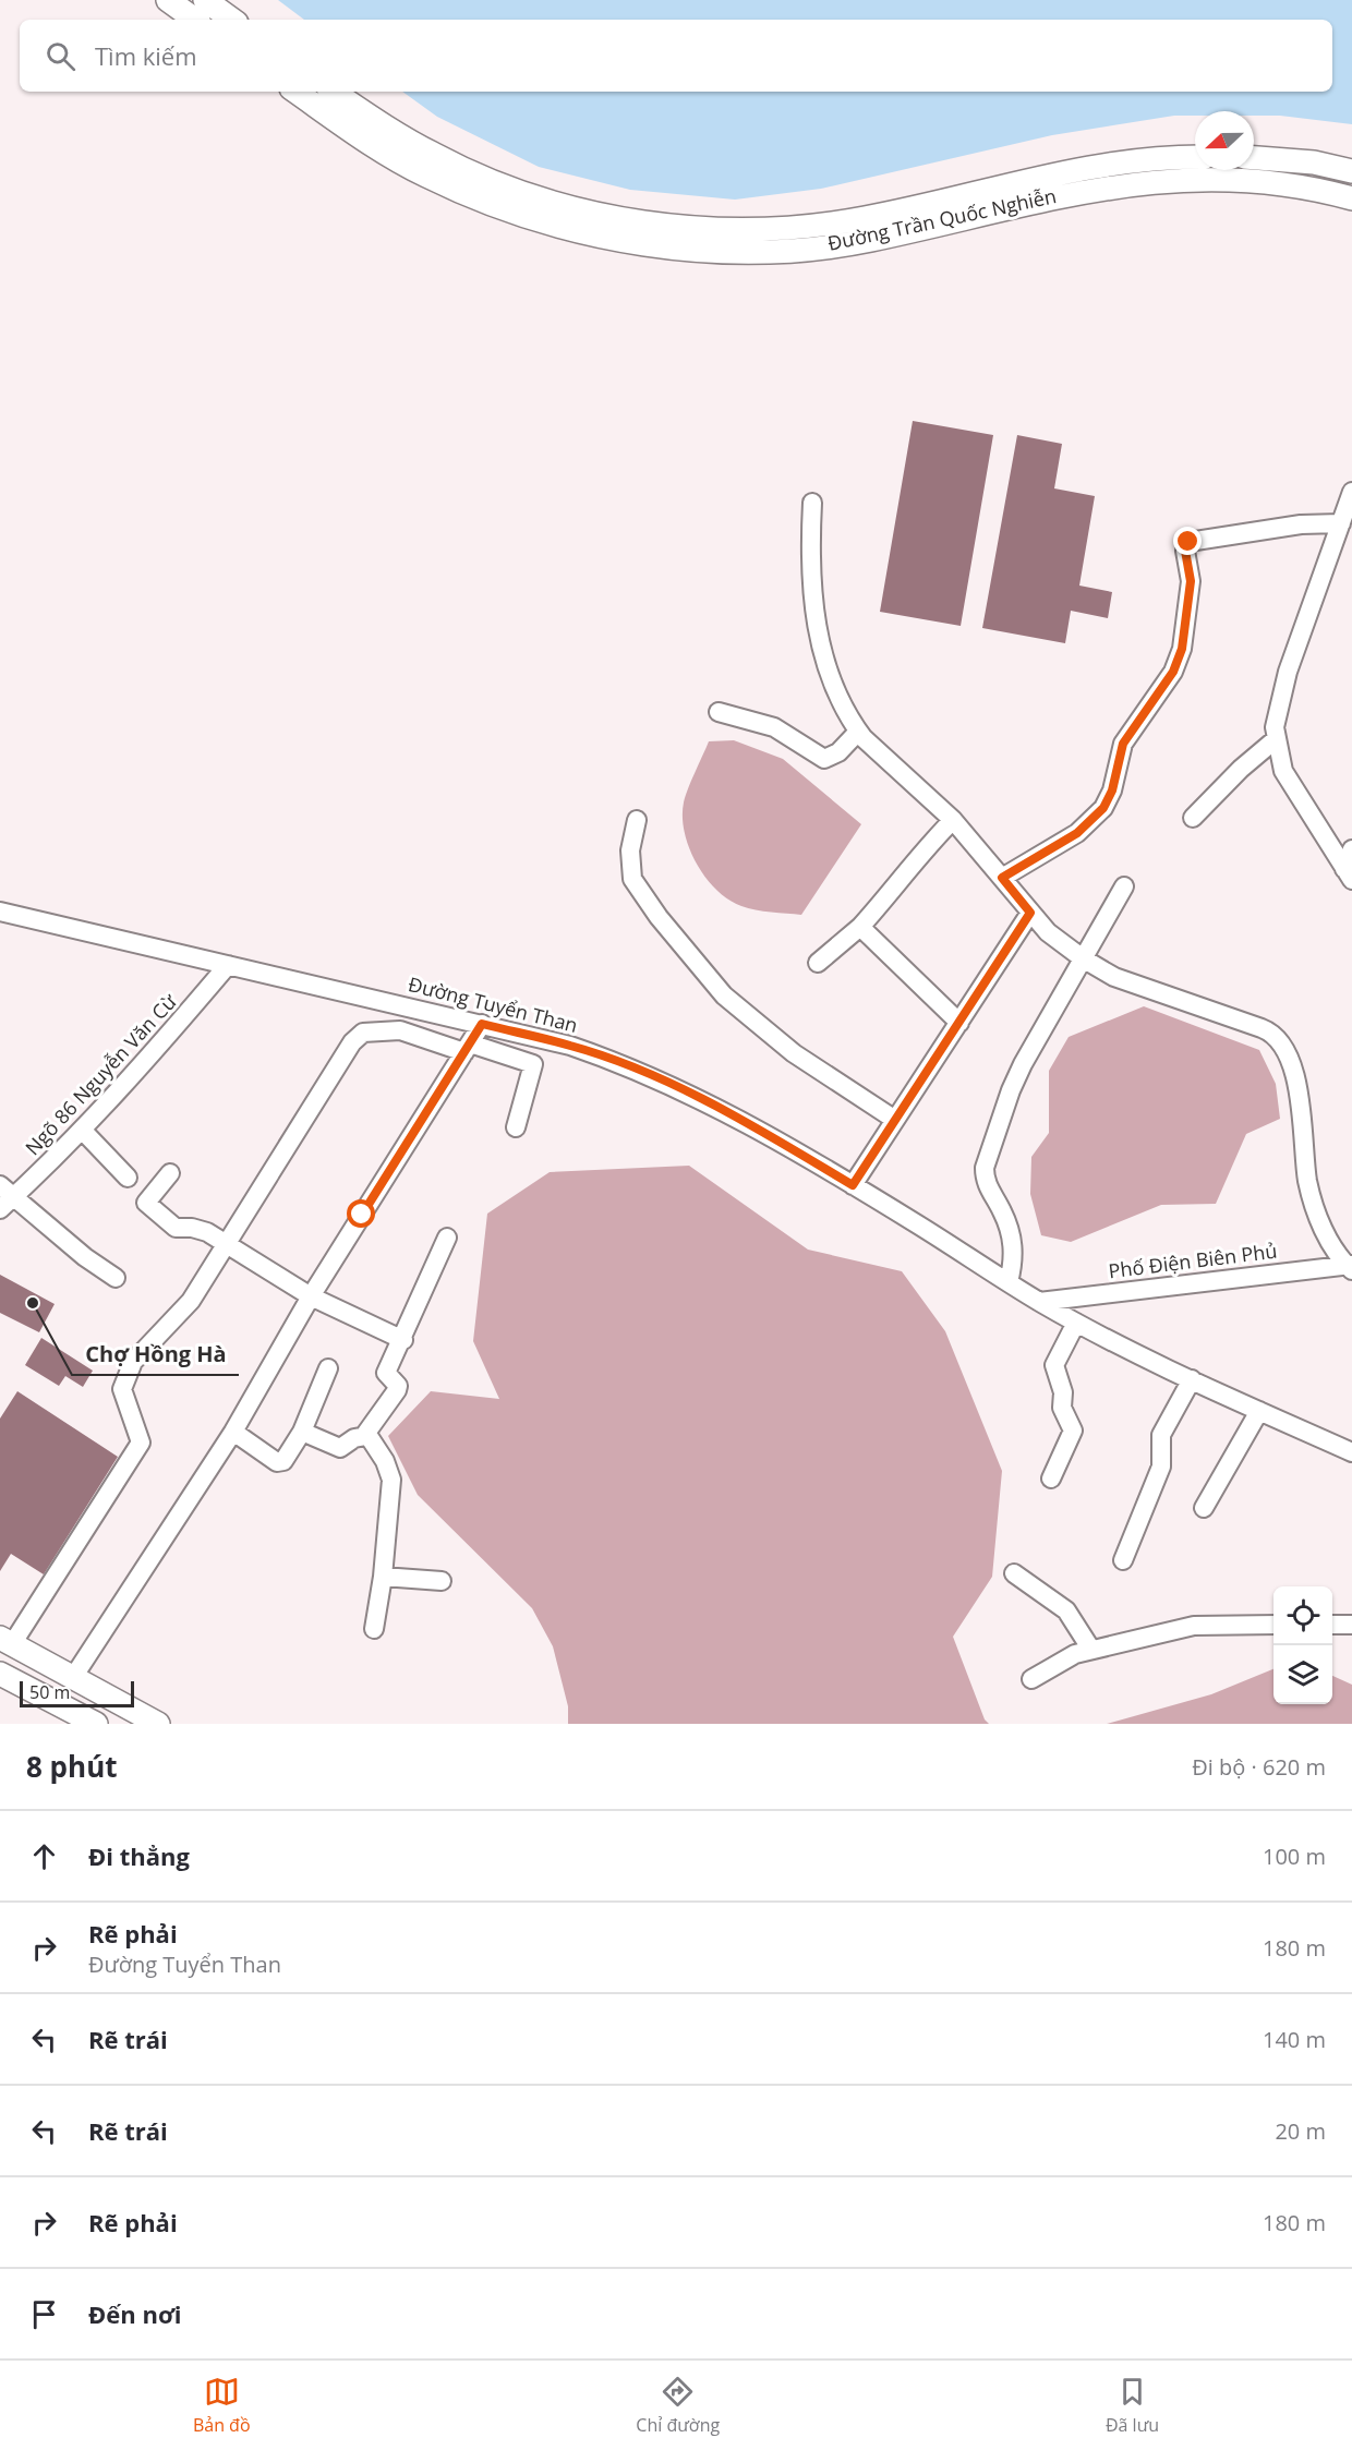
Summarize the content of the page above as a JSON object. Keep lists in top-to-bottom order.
{
  "streets": {
    "main road": ["Đường Trần Quốc Nghiễn"],
    "street": ["Đường Tuyển Than", "Ngõ 86 Nguyễn Văn Cừ", "Phố Điện Biên Phủ"]
  },
  "crossings": [
    ["Đường Tuyển Than", "Ngõ 86 Nguyễn Văn Cừ"],
    ["Đường Tuyển Than", "Phố Điện Biên Phủ"]
  ],
  "places": ["Chợ Hồng Hà"],
  "scale_bar": "50 m",
  "north": "left",
  "page": {
    "search": "Tìm kiếm",
    "scale": "50 m",
    "heading": ["8 phút", "Đi bộ · 620 m"],
    "list": [
      ["Đi thẳng", "100 m"],
      ["Rẽ phải", "Đường Tuyển Than", "180 m"],
      ["Rẽ trái", "140 m"],
      ["Rẽ trái", "20 m"],
      ["Rẽ phải", "180 m"],
      "Đến nơi"
    ],
    "nav": ["Bản đồ", "Chỉ đường", "Đã lưu"]
  }
}
